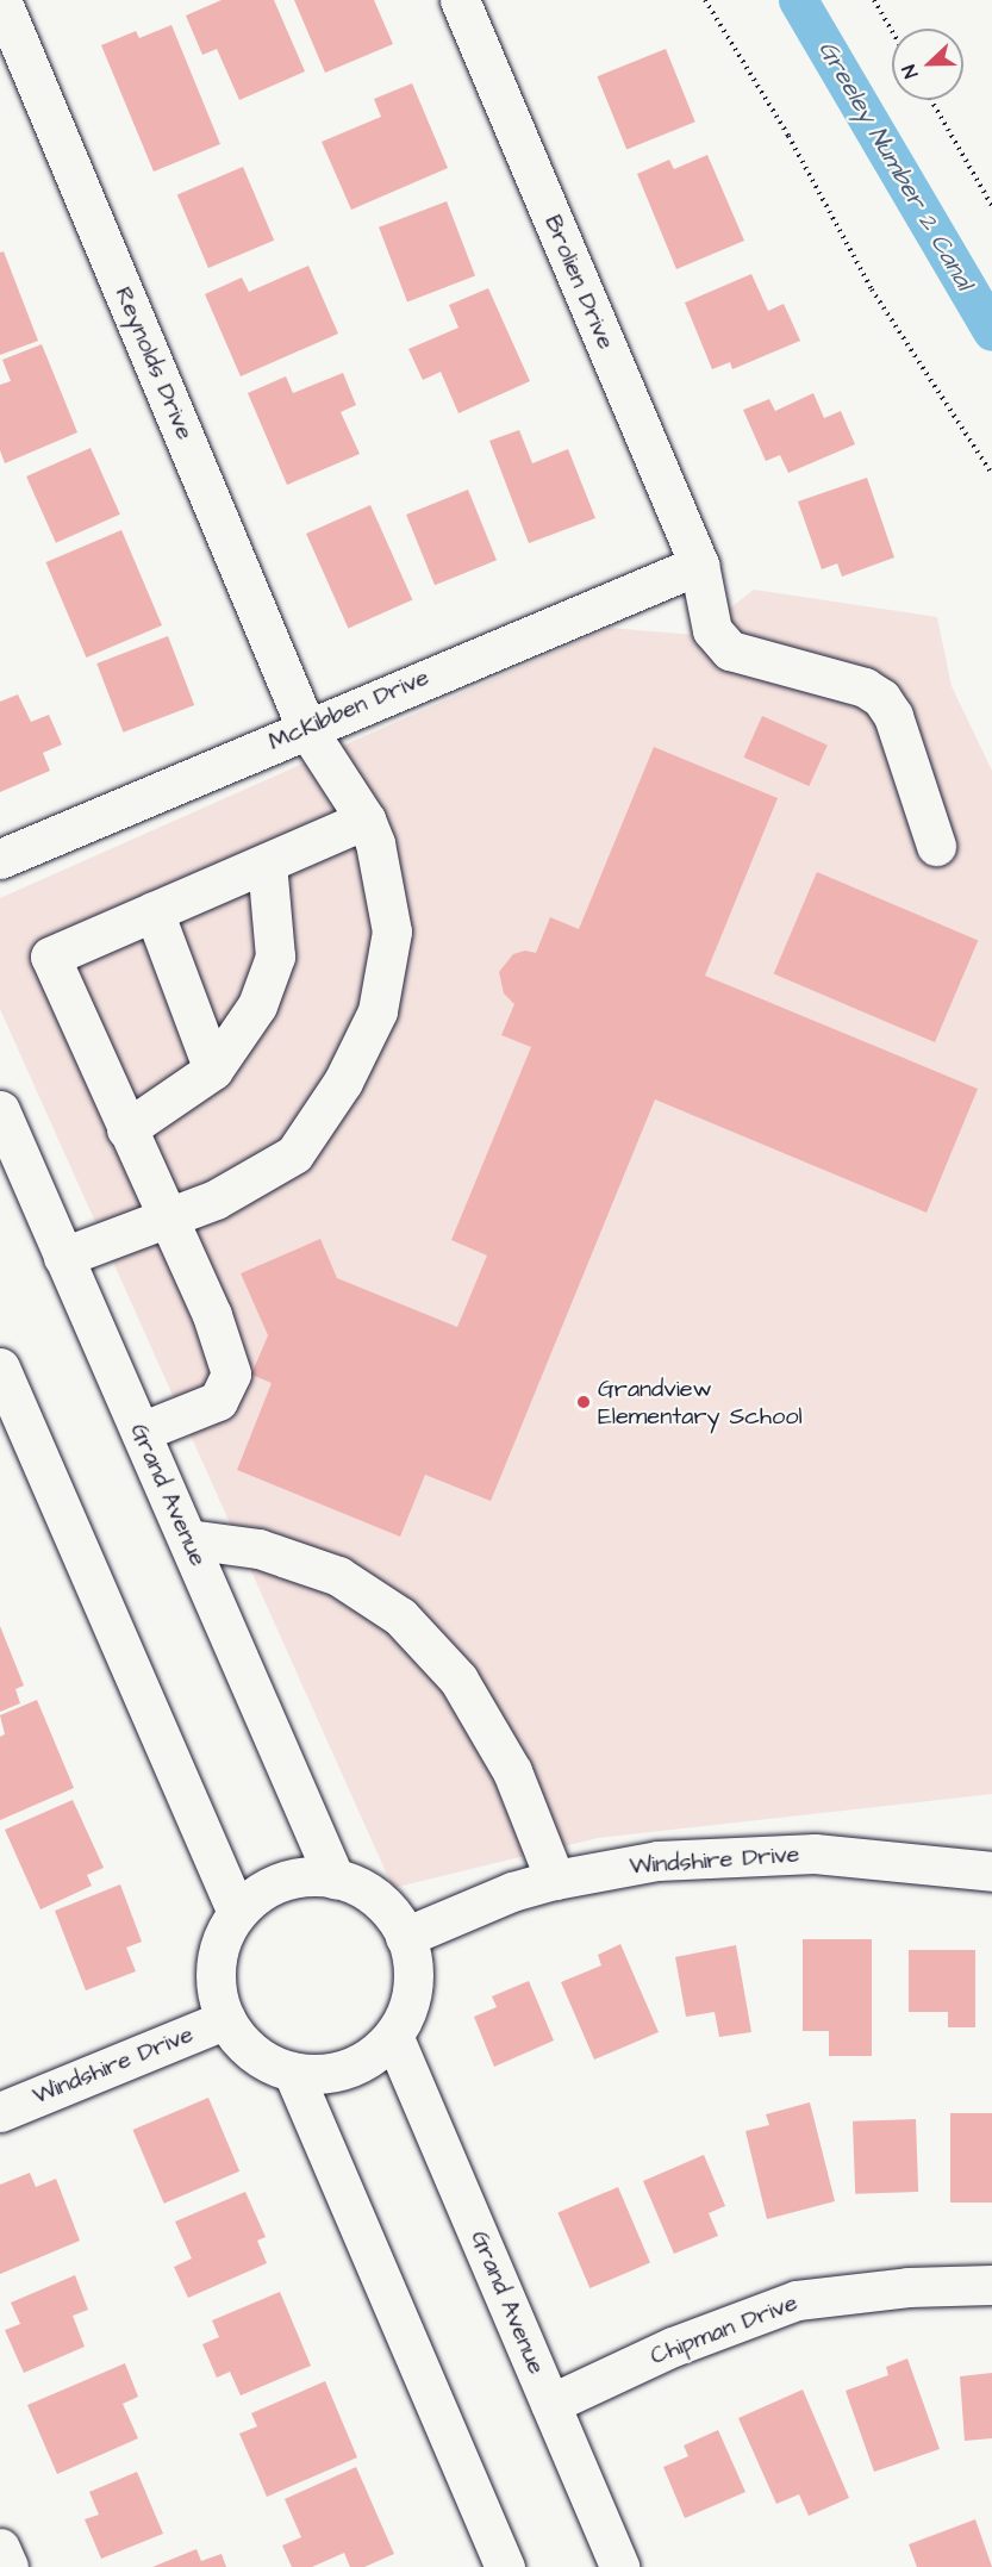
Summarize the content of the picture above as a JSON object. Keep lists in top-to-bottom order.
{
  "streets": {
    "street": [
      "Brolien Drive",
      "Reynolds Drive",
      "McKibben Drive",
      "Grand Avenue",
      "Windshire Drive",
      "Chipman Drive"
    ]
  },
  "crossings": [
    ["Brolien Drive", "McKibben Drive"],
    ["Reynolds Drive", "McKibben Drive"],
    ["Reynolds Drive", "Grand Avenue"],
    ["Grand Avenue", "Windshire Drive"],
    ["Grand Avenue", "Chipman Drive"]
  ],
  "water": ["Greeley Number 2 Canal"],
  "places": ["Grandview Elementary School"],
  "north": "left"
}
